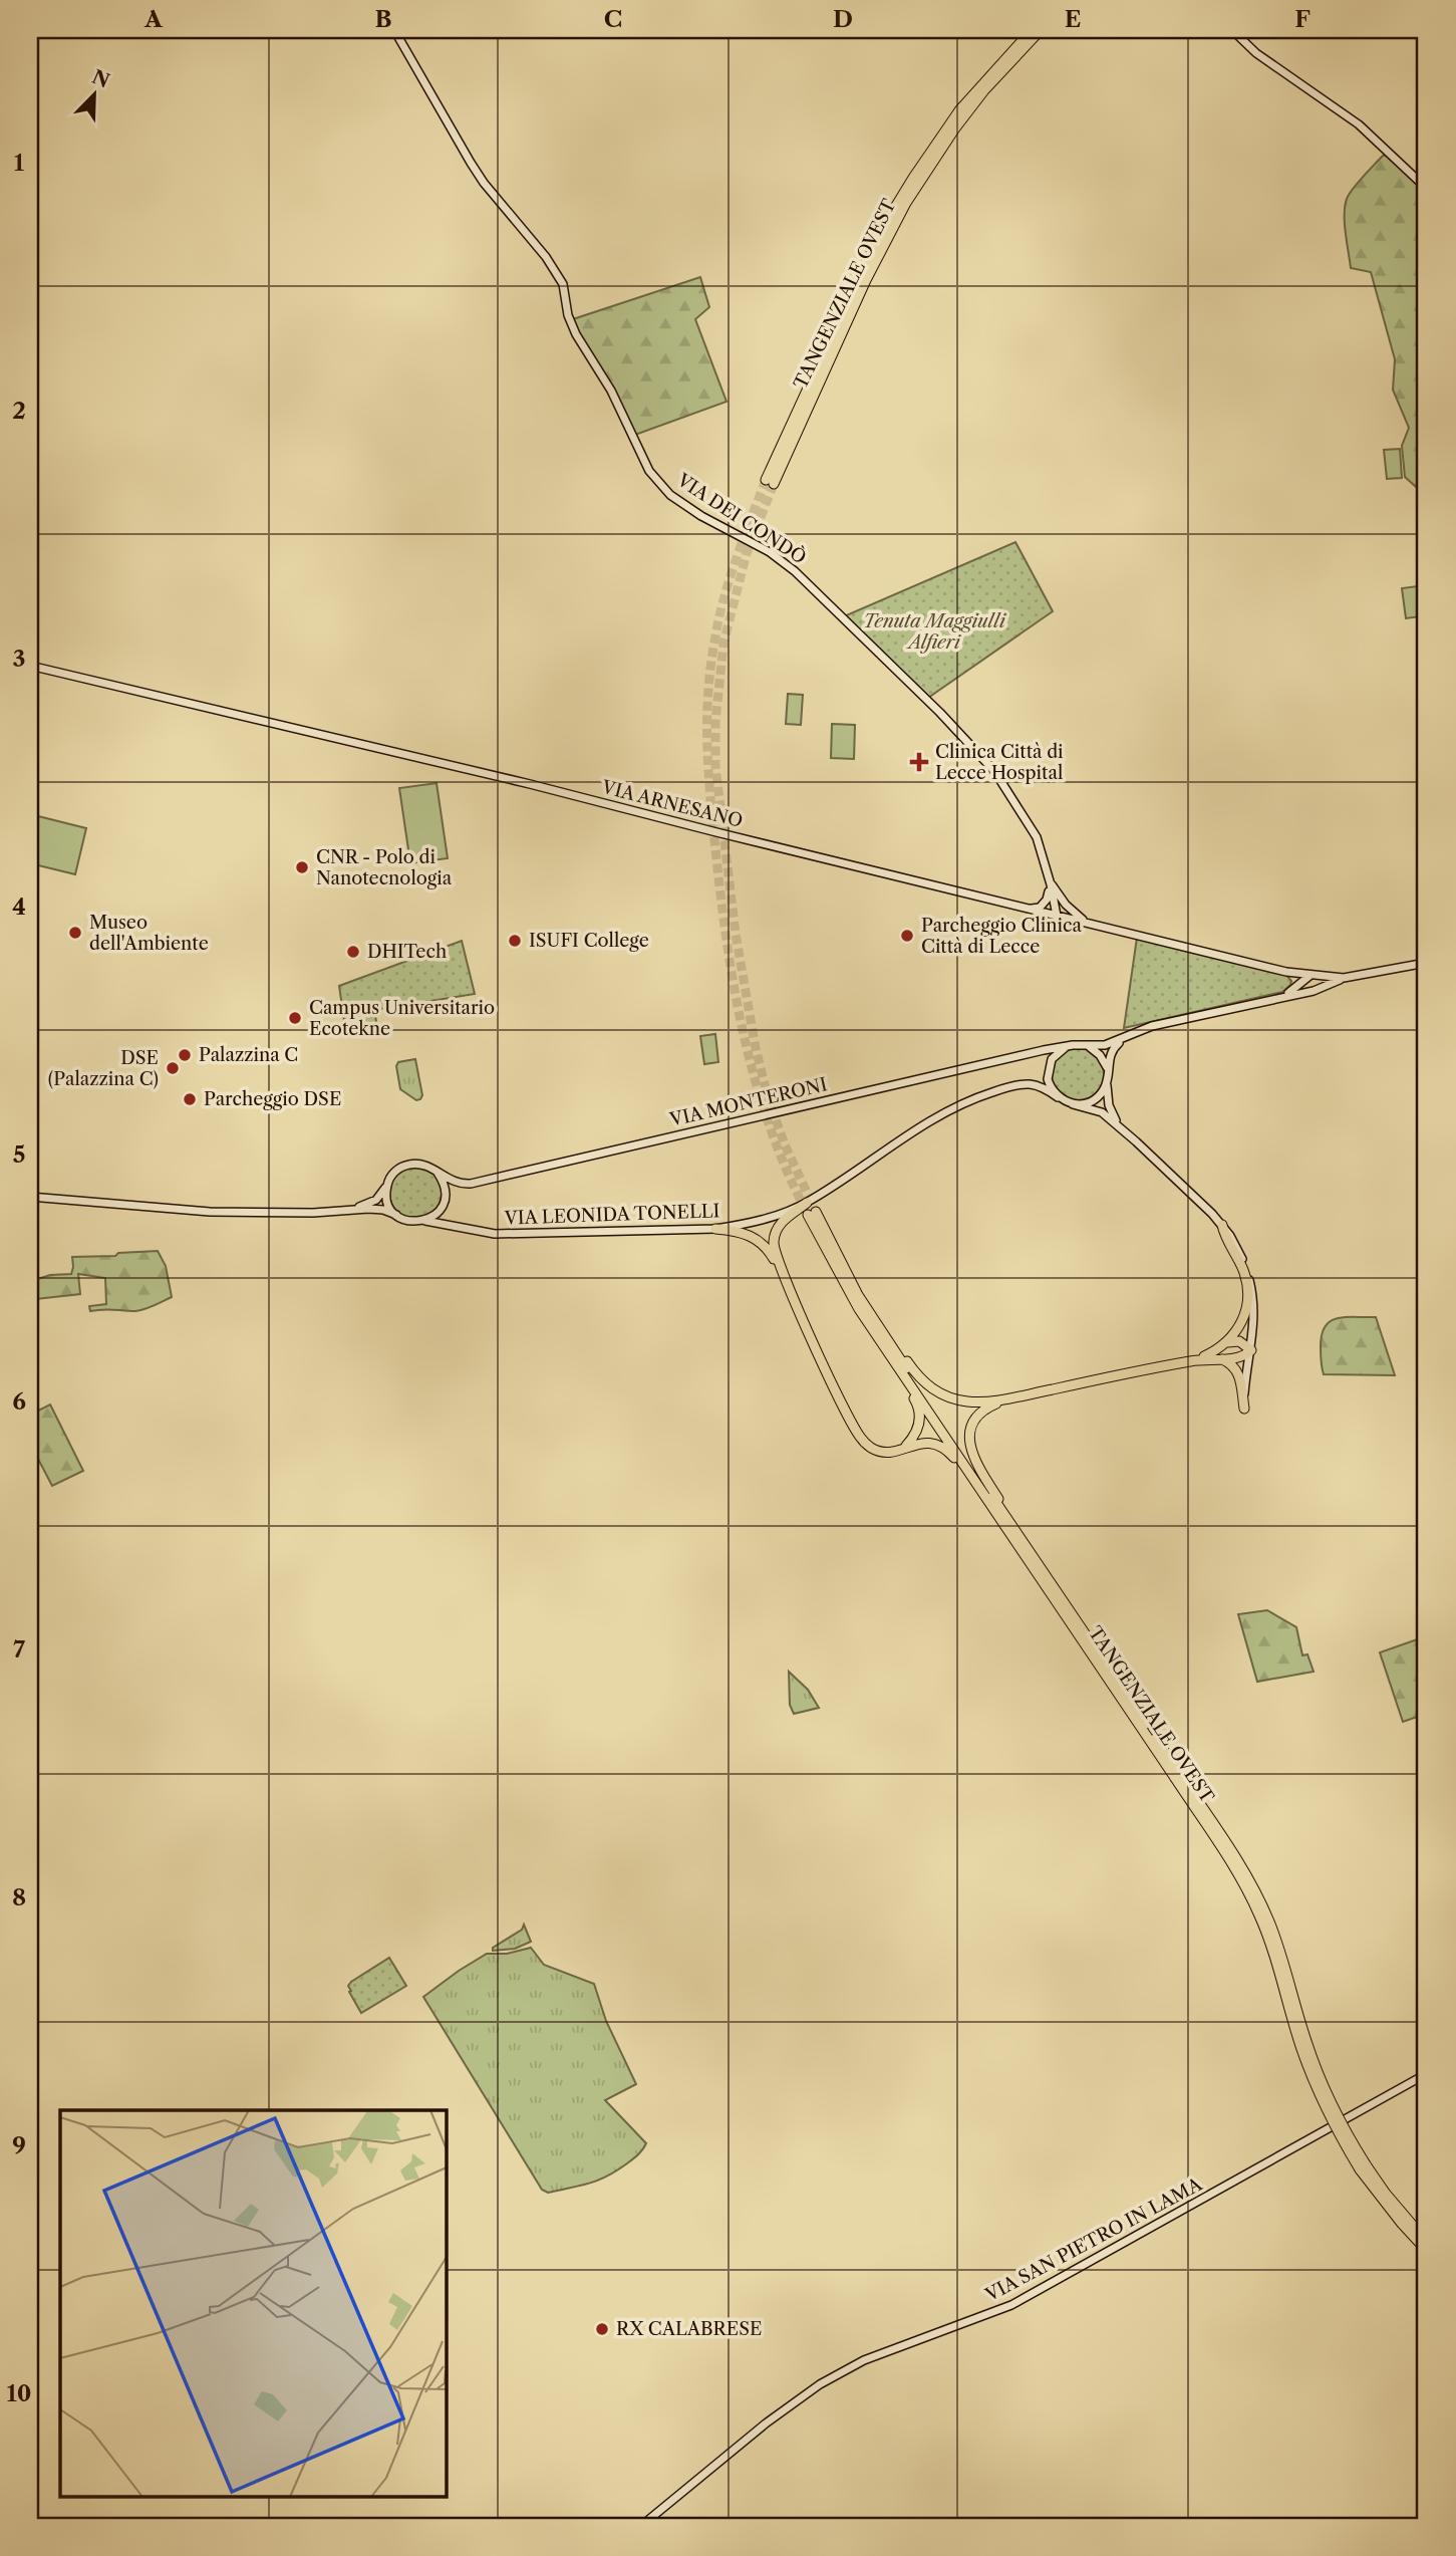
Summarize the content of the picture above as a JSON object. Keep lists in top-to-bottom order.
{
  "streets": {
    "highway": ["TANGENZIALE OVEST"],
    "main road": [
      "VIA DEI CONDÒ",
      "VIA ARNESANO",
      "VIA MONTERONI",
      "VIA LEONIDA TONELLI",
      "VIA SAN PIETRO IN LAMA"
    ]
  },
  "crossings": [
    ["VIA DEI CONDÒ", "VIA ARNESANO"],
    ["VIA ARNESANO", "VIA MONTERONI"],
    ["VIA MONTERONI", "VIA LEONIDA TONELLI"]
  ],
  "parks": ["Tenuta Maggiulli Alfieri"],
  "places": {
    "health": ["Clinica Città di Lecce Hospital"],
    "other": [
      "CNR - Polo di Nanotecnologia",
      "Museo dell'Ambiente",
      "Parcheggio Clinica Città di Lecce",
      "ISUFI College",
      "DHITech",
      "Campus Universitario Ecotekne",
      "Palazzina C",
      "DSE (Palazzina C)",
      "Parcheggio DSE",
      "RX CALABRESE"
    ]
  },
  "north": "top right",
  "grid": {
    "columns": [
      "A",
      "B",
      "C",
      "D",
      "E",
      "F"
    ],
    "rows": [
      "1",
      "2",
      "3",
      "4",
      "5",
      "6",
      "7",
      "8",
      "9",
      "10"
    ]
  }
}
